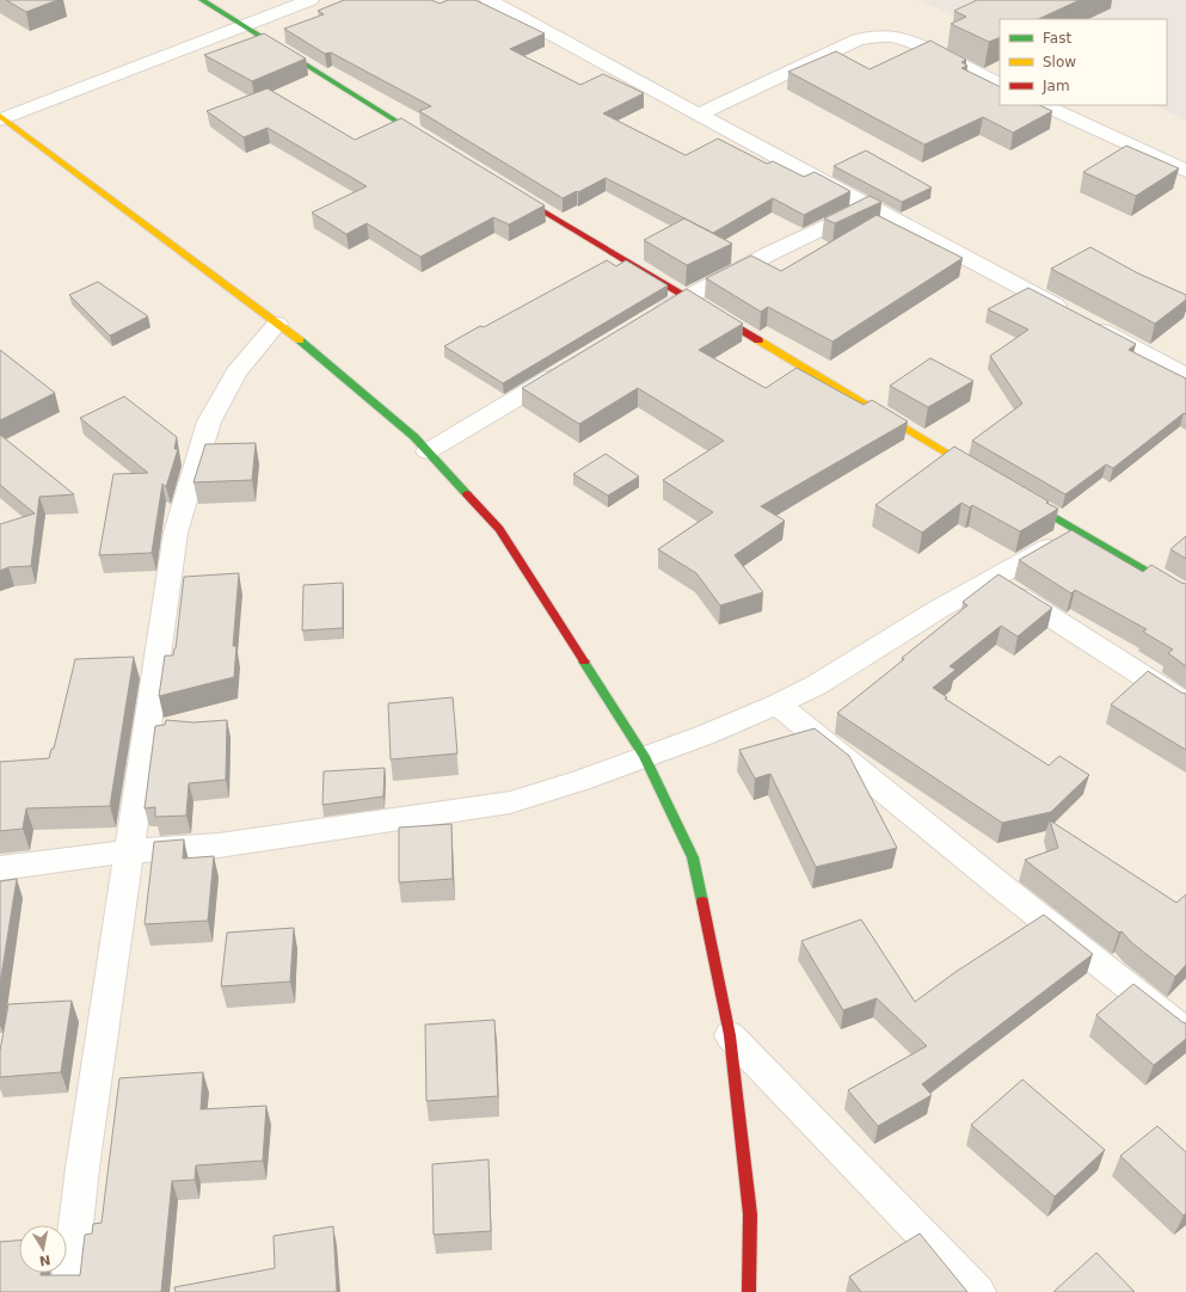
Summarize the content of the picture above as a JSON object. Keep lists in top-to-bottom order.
{
  "legend": ["Fast", "Slow", "Jam"],
  "north": "bottom"
}
